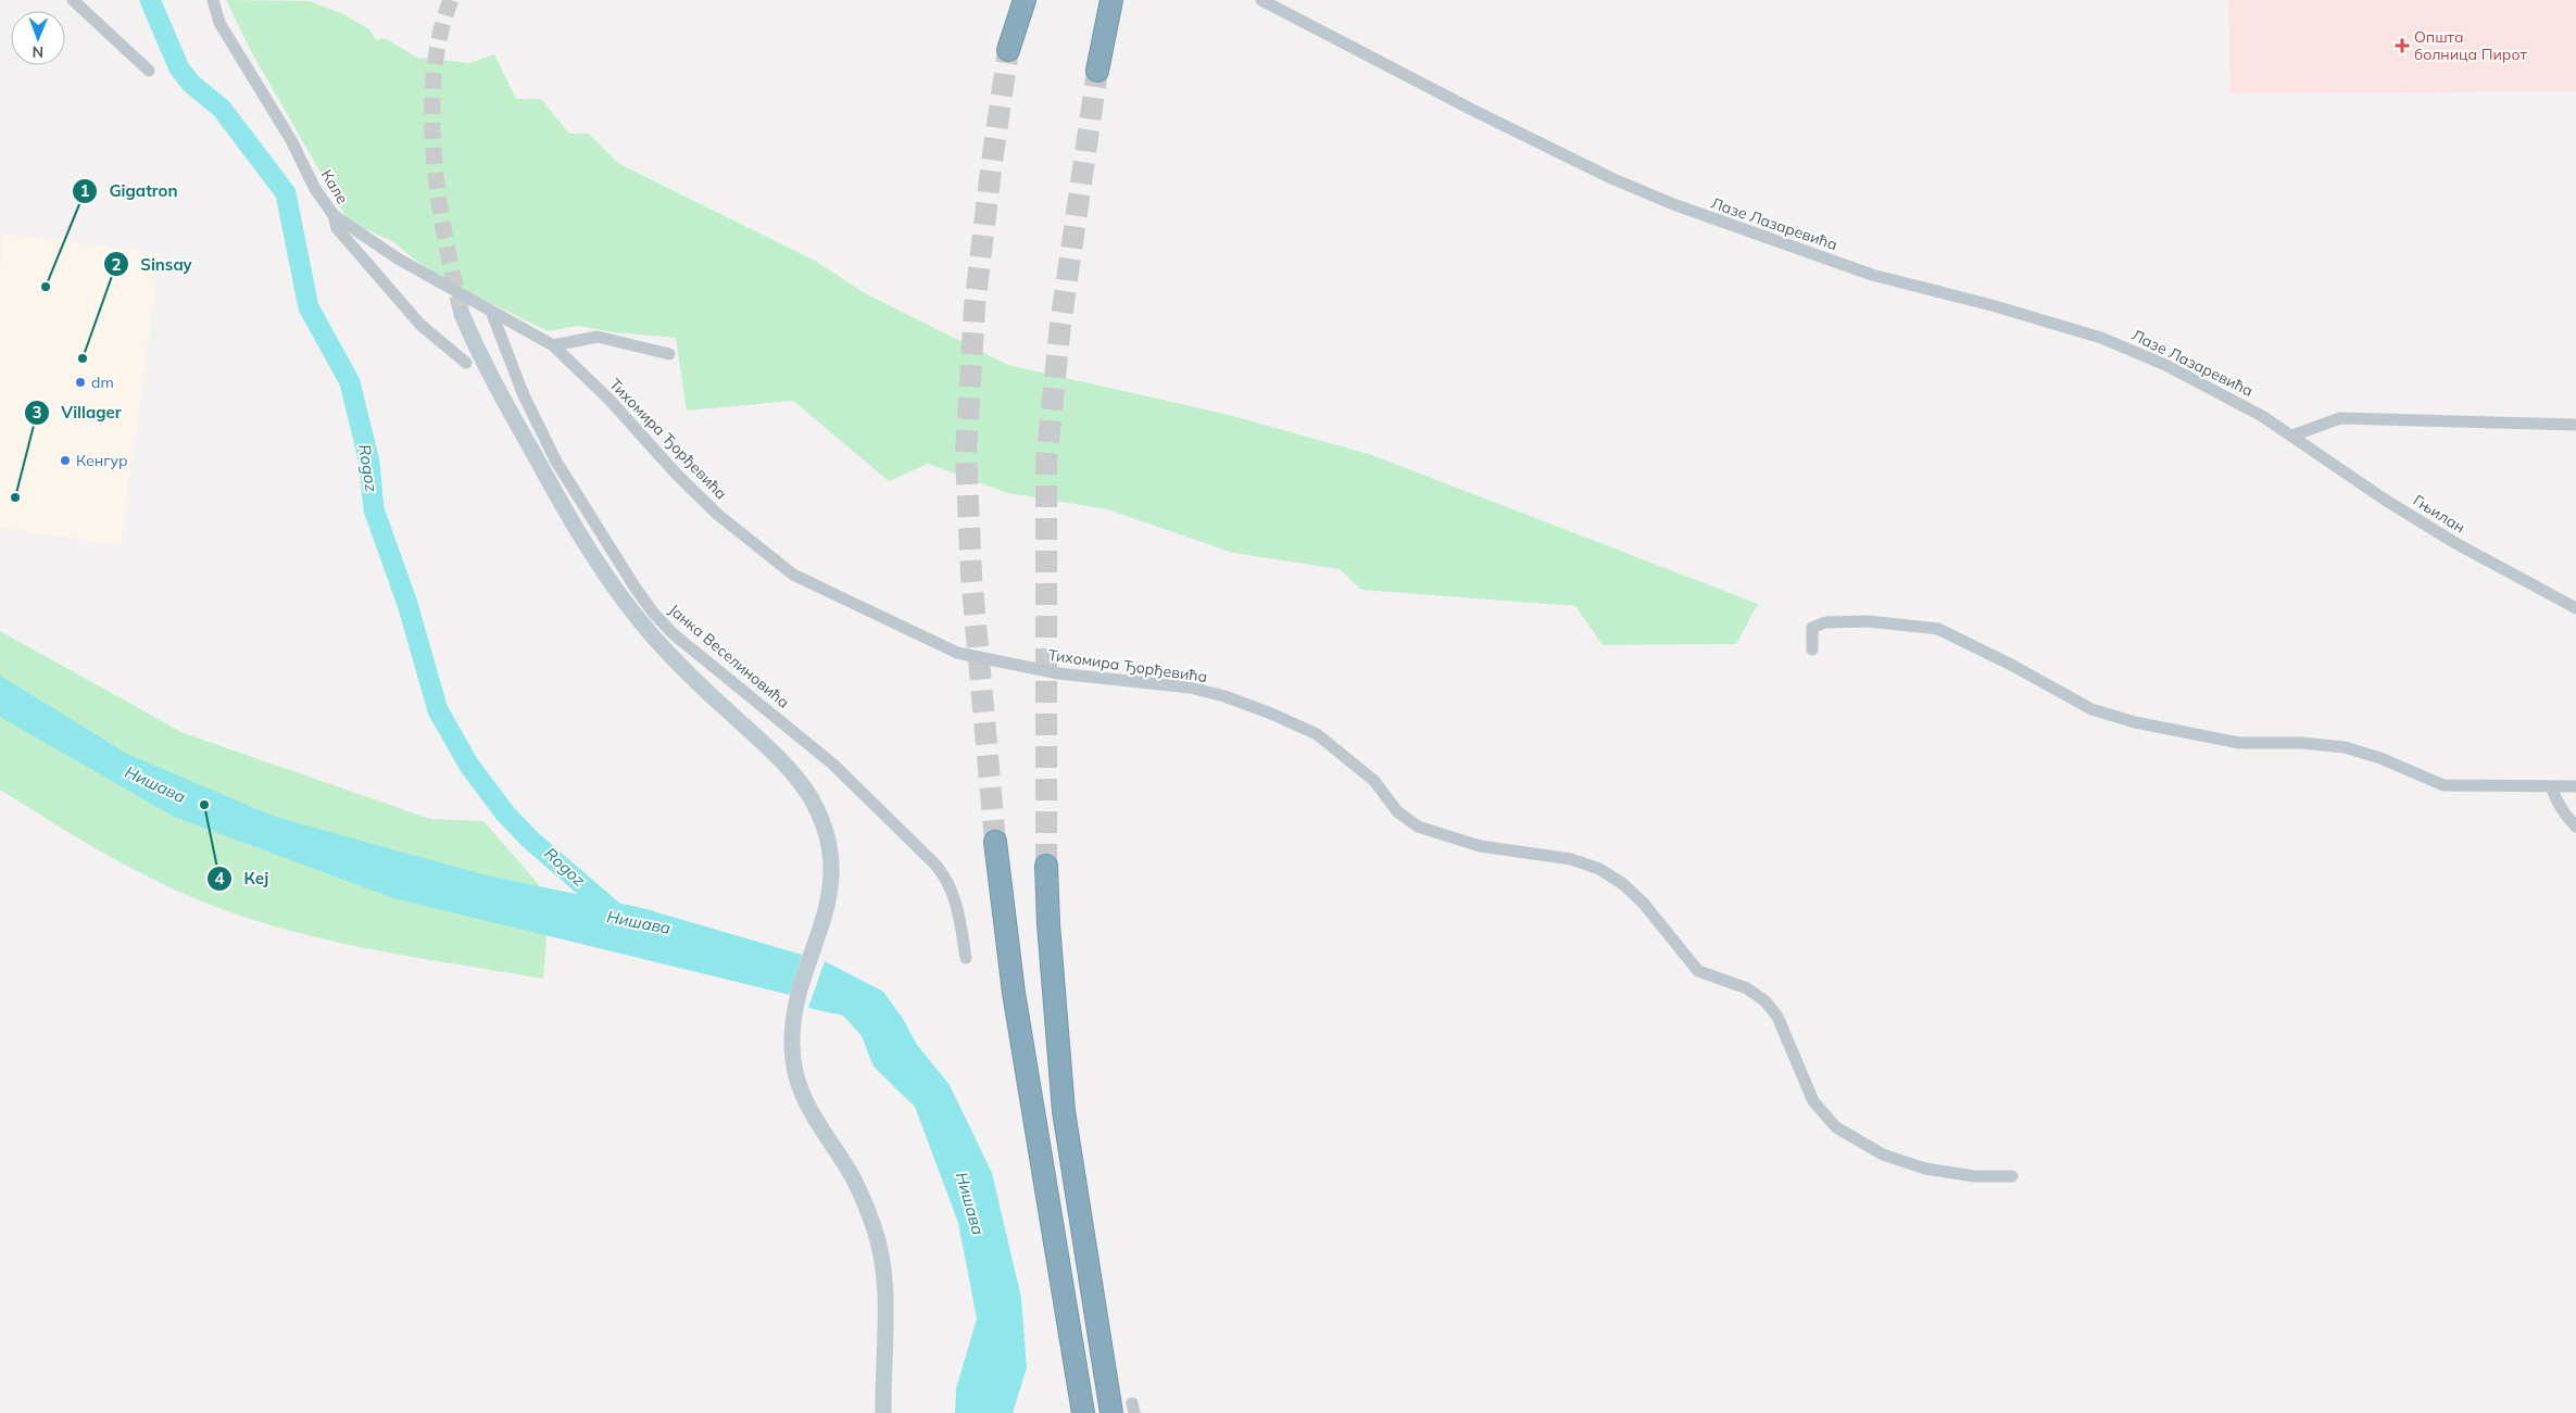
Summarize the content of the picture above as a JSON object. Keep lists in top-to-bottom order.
{
  "streets": {
    "street": [
      "Кале",
      "Лазе Лазаревића",
      "Тихомира Ђорђевића",
      "Гњилан",
      "Јанка Веселиновића"
    ]
  },
  "crossings": [
    ["Кале", "Тихомира Ђорђевића"],
    ["Лазе Лазаревића", "Гњилан"],
    ["Тихомира Ђорђевића", "Јанка Веселиновића"]
  ],
  "water": ["Rogoz", "Нишава"],
  "places": {
    "health": ["Општа болница Пирот"],
    "other": [
      "Gigatron",
      "Sinsay",
      "dm",
      "Кенгур",
      "Villager",
      "Кеј"
    ]
  },
  "north": "bottom"
}
